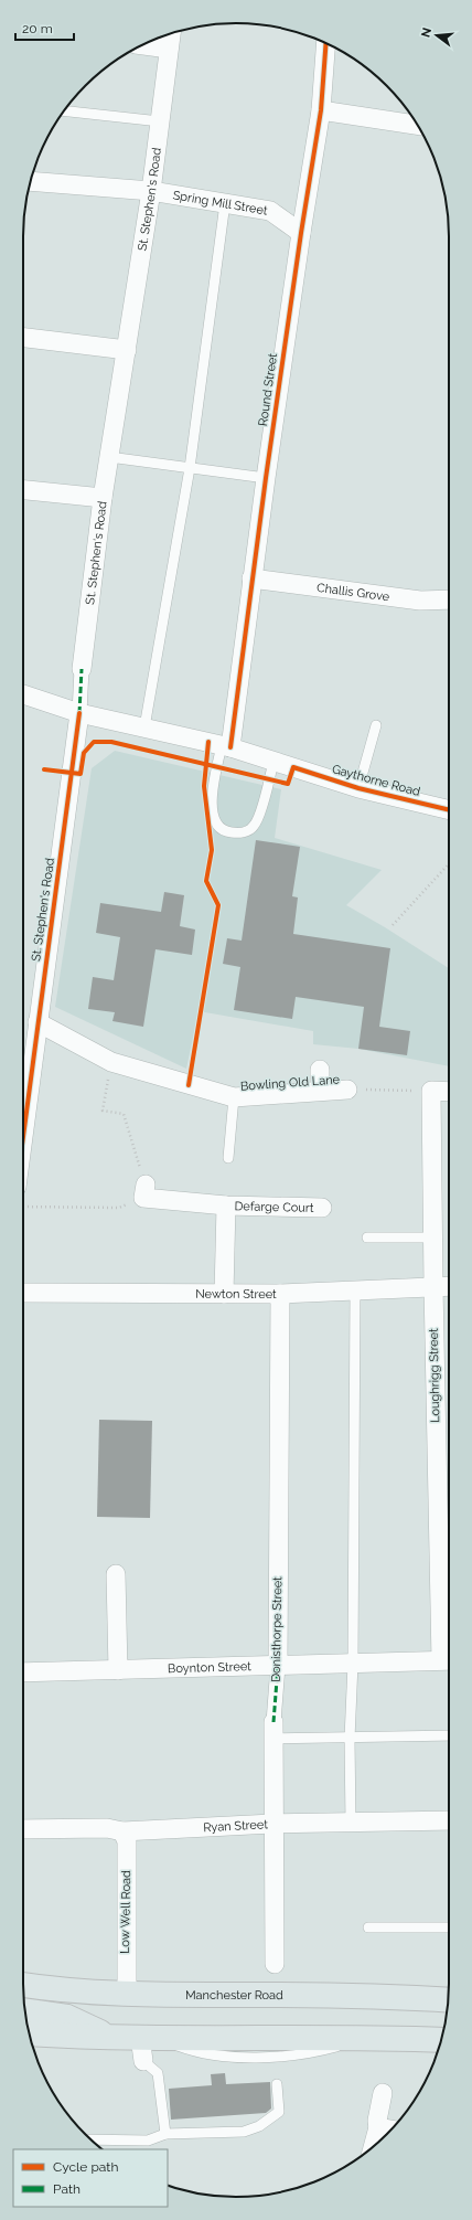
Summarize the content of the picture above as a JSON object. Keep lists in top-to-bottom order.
{
  "streets": {
    "main road": ["Manchester Road"],
    "street": [
      "St. Stephen's Road",
      "Spring Mill Street",
      "Round Street",
      "Challis Grove",
      "Gaythorne Road",
      "Bowling Old Lane",
      "Defarge Court",
      "Newton Street",
      "Loughrigg Street",
      "Donisthorpe Street",
      "Boynton Street",
      "Ryan Street",
      "Low Well Road"
    ]
  },
  "crossings": [
    ["St. Stephen's Road", "Spring Mill Street"],
    ["St. Stephen's Road", "Gaythorne Road"],
    ["St. Stephen's Road", "Bowling Old Lane"],
    ["Spring Mill Street", "Round Street"],
    ["Round Street", "Challis Grove"],
    ["Round Street", "Gaythorne Road"],
    ["Bowling Old Lane", "Loughrigg Street"],
    ["Defarge Court", "Newton Street"],
    ["Newton Street", "Loughrigg Street"],
    ["Newton Street", "Donisthorpe Street"],
    ["Loughrigg Street", "Boynton Street"],
    ["Donisthorpe Street", "Boynton Street"],
    ["Donisthorpe Street", "Ryan Street"],
    ["Ryan Street", "Low Well Road"],
    ["Low Well Road", "Manchester Road"]
  ],
  "legend": ["Cycle path", "Path"],
  "scale_bar": "20 m",
  "north": "left"
}
